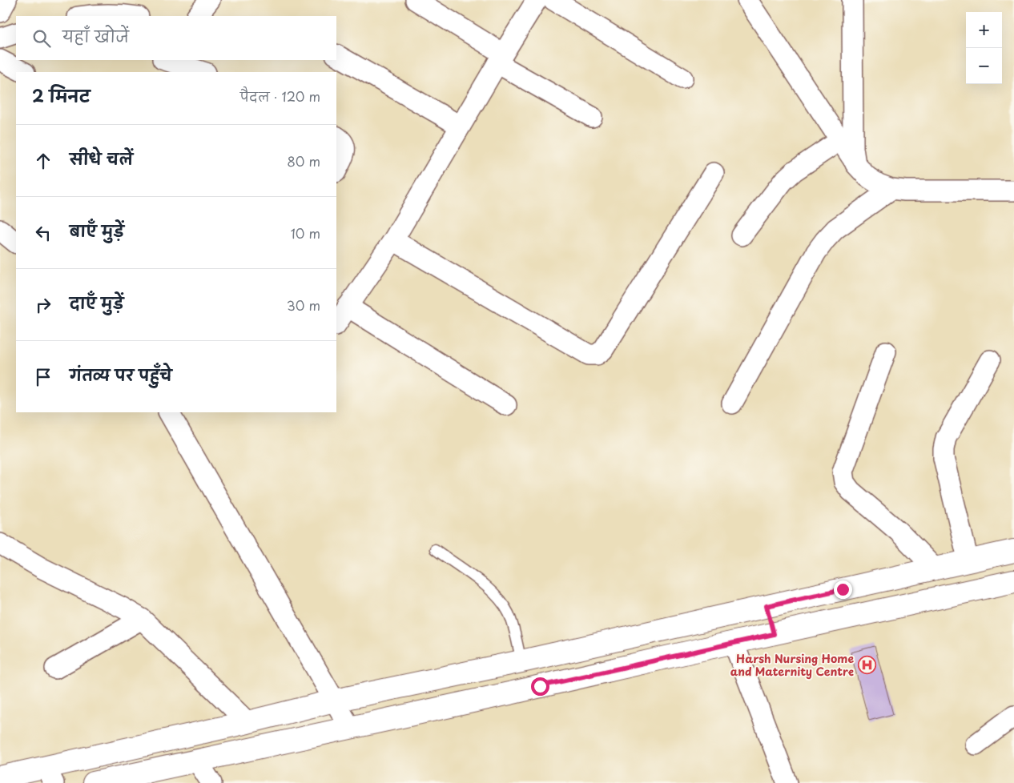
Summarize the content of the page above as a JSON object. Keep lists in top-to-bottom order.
{
  "places": {
    "hospital": ["Harsh Nursing Home and Maternity Centre"]
  },
  "page": {
    "map_buttons": ["+", "−"],
    "search": "यहाँ खोजें",
    "heading": ["2 मिनट", "पैदल · 120 m"],
    "list": [
      ["सीधे चलें", "80 m"],
      ["बाएँ मुड़ें", "10 m"],
      ["दाएँ मुड़ें", "30 m"],
      "गंतव्य पर पहुँचे"
    ]
  }
}
